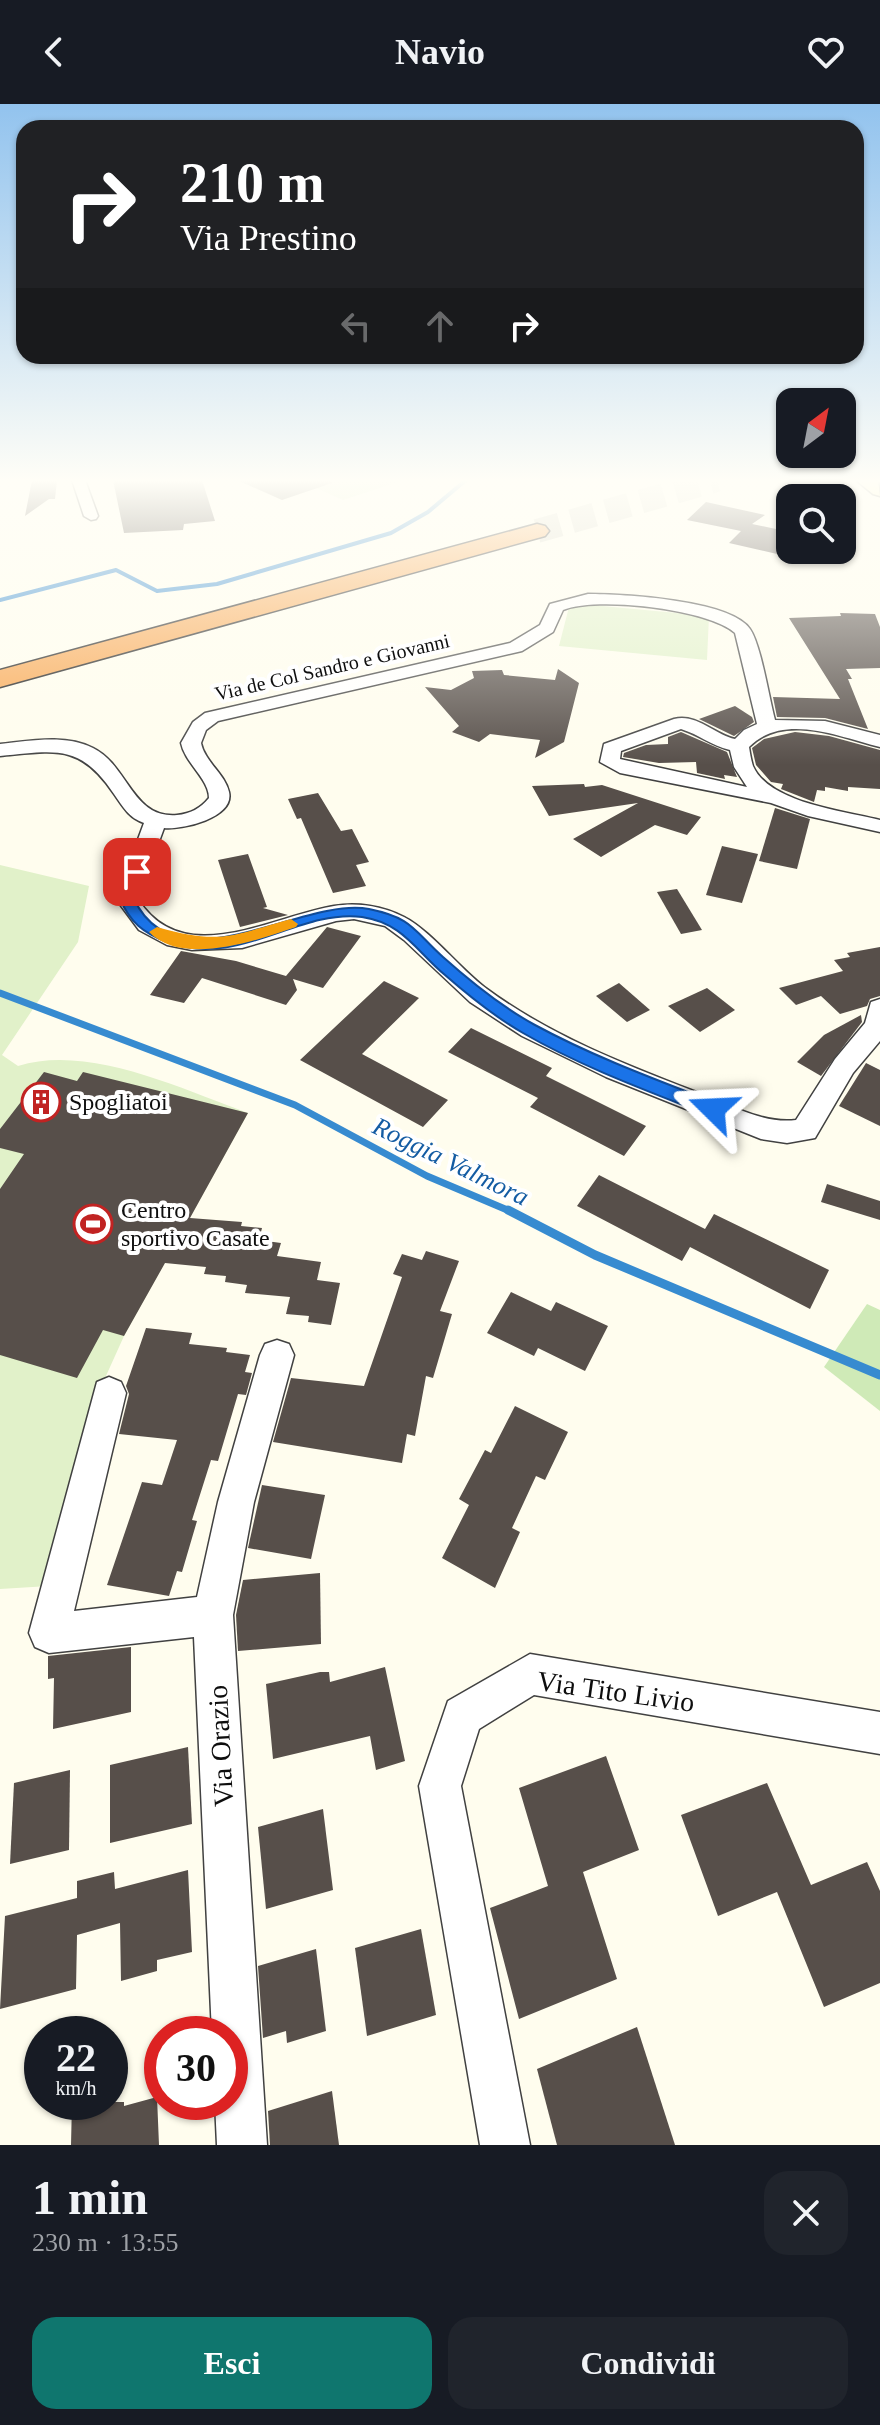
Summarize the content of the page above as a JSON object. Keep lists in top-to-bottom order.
{
  "streets": {
    "street": ["Via de Col Sandro e Giovanni", "Via Tito Livio", "Via Orazio"]
  },
  "water": ["Roggia Valmora"],
  "places": {
    "building": ["Spogliatoi"],
    "sports": ["Centro sportivo Casate"]
  },
  "north": "top right",
  "page": {
    "header": "Navio",
    "turn": ["210 m", "Via Prestino"],
    "speed": "22 km/h",
    "limit": "30",
    "heading": ["1 min", "230 m · 13:55"],
    "buttons": ["Esci", "Condividi"]
  }
}
